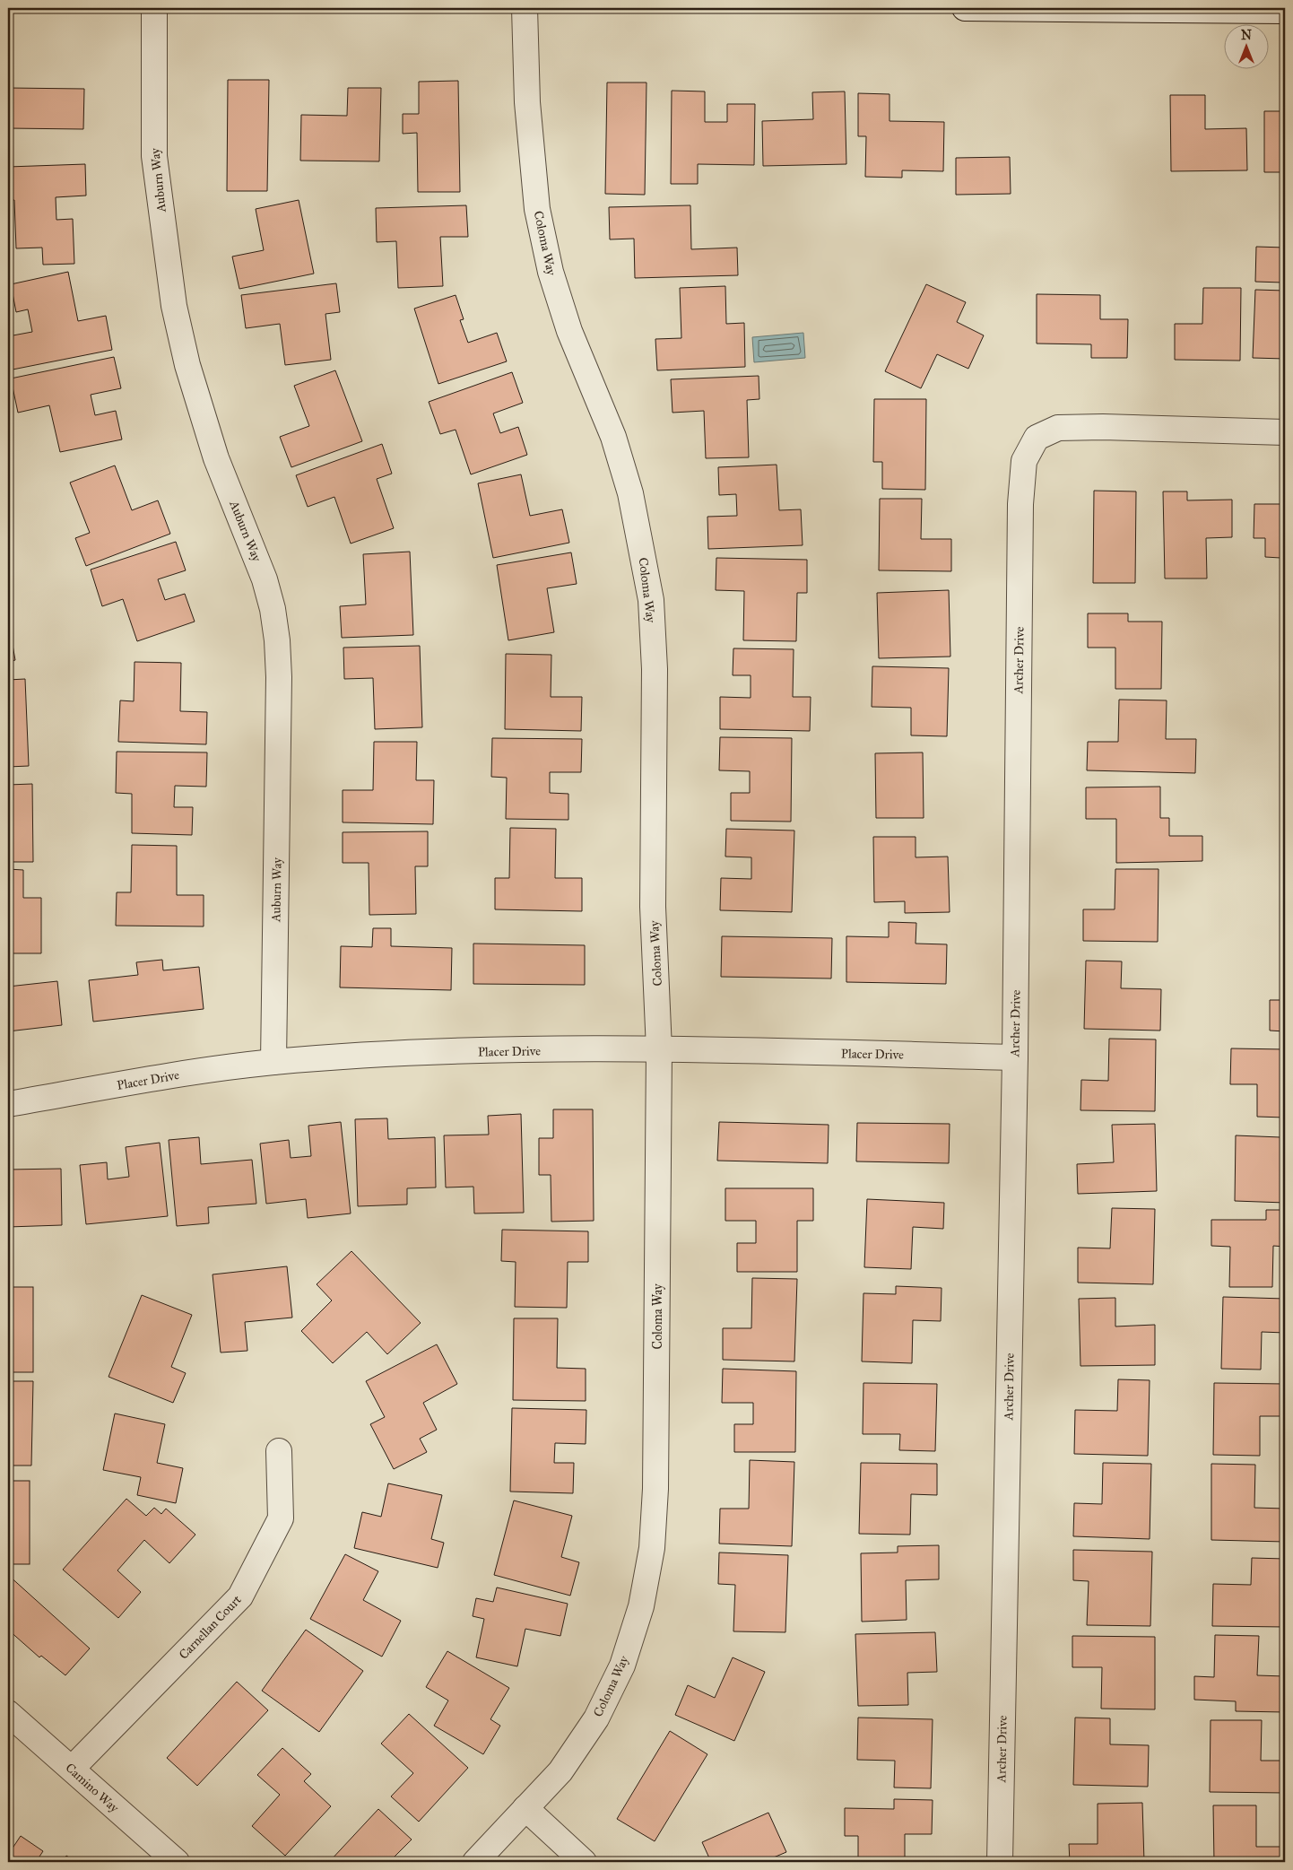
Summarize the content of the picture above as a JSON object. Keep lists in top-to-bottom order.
{
  "streets": {
    "street": [
      "Auburn Way",
      "Coloma Way",
      "Archer Drive",
      "Placer Drive",
      "Carnellan Court",
      "Camino Way"
    ]
  },
  "crossings": [
    ["Auburn Way", "Placer Drive"],
    ["Coloma Way", "Placer Drive"],
    ["Archer Drive", "Placer Drive"],
    ["Carnellan Court", "Camino Way"]
  ],
  "north": "top"
}
